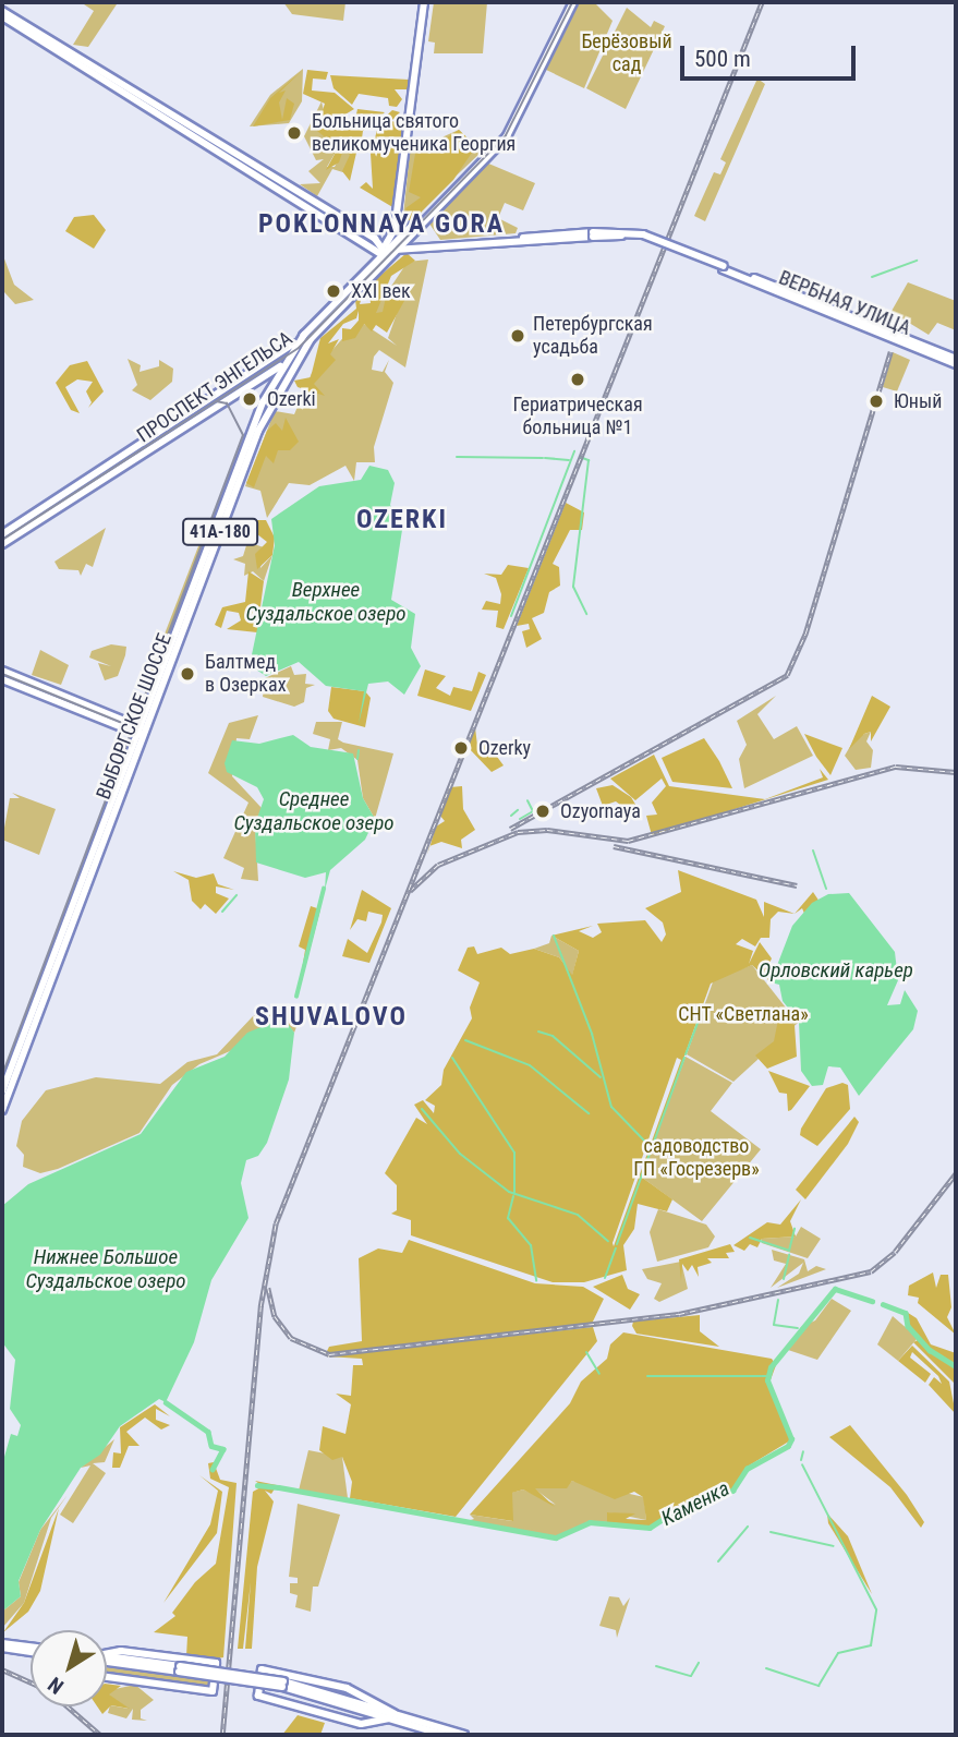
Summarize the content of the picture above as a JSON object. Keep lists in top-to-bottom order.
{
  "streets": {
    "main road": [
      "ВЕРБНАЯ УЛИЦА",
      "ПРОСПЕКТ ЭНГЕЛЬСА",
      "41А-180",
      "ВЫБОРГСКОЕ ШОССЕ"
    ]
  },
  "crossings": [
    ["ПРОСПЕКТ ЭНГЕЛЬСА", "ВЫБОРГСКОЕ ШОССЕ"]
  ],
  "districts": ["POKLONNAYA GORA", "OZERKI", "SHUVALOVO"],
  "water": [
    "Верхнее Суздальское озеро",
    "Среднее Суздальское озеро",
    "Орловский карьер",
    "Нижнее Большое Суздальское озеро",
    "Каменка"
  ],
  "parks": ["Берёзовый сад", "СНТ «Светлана»", "садоводство ГП «Госрезерв»"],
  "places": [
    "Больница святого великомученика Георгия",
    "XXI век",
    "Петербургская усадьба",
    "Гериатрическая больница №1",
    "Ozerki",
    "Юный",
    "Балтмед в Озерках",
    "Ozerky",
    "Ozyornaya"
  ],
  "scale_bar": "500 m",
  "north": "bottom left"
}
